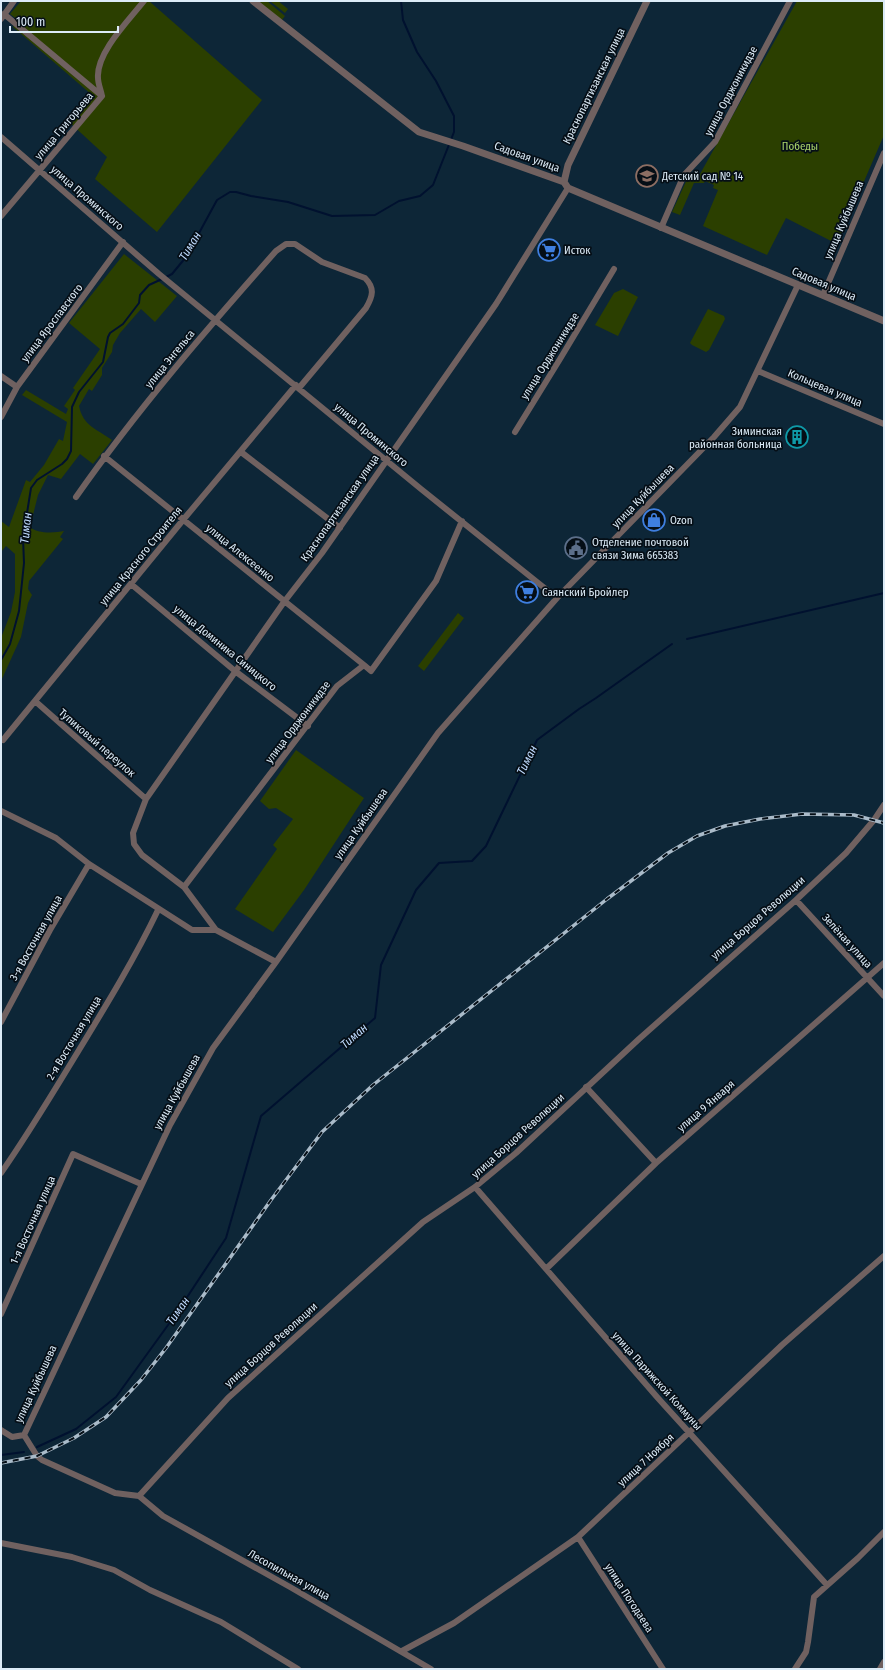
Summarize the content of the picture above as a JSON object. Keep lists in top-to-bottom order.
{
  "streets": {
    "street": [
      "Краснопартизанская улица",
      "улица Орджоникидзе",
      "улица Григорьева",
      "Садовая улица",
      "улица Проминского",
      "улица Куйбышева",
      "улица Ярославского",
      "улица Энгельса",
      "Кольцевая улица",
      "улица Алексеенко",
      "улица Красного Строителя",
      "улица Доминика Синицкого",
      "Тупиковый переулок",
      "улица Борцов Революции",
      "3-я Восточная улица",
      "Зелёная улица",
      "2-я Восточная улица",
      "улица 9 Января",
      "1-я Восточная улица",
      "улица Парижской Коммуны",
      "улица 7 Ноября",
      "Лесопильная улица",
      "улица Погодаева"
    ]
  },
  "crossings": [
    ["Краснопартизанская улица", "улица Орджоникидзе"],
    ["Краснопартизанская улица", "Садовая улица"],
    ["Краснопартизанская улица", "улица Проминского"],
    ["Краснопартизанская улица", "улица Алексеенко"],
    ["Краснопартизанская улица", "улица Доминика Синицкого"],
    ["Краснопартизанская улица", "Тупиковый переулок"],
    ["улица Орджоникидзе", "Садовая улица"],
    ["улица Орджоникидзе", "улица Проминского"],
    ["улица Орджоникидзе", "улица Алексеенко"],
    ["улица Орджоникидзе", "улица Доминика Синицкого"],
    ["улица Григорьева", "улица Проминского"],
    ["Садовая улица", "улица Куйбышева"],
    ["улица Проминского", "улица Куйбышева"],
    ["улица Проминского", "улица Ярославского"],
    ["улица Проминского", "улица Энгельса"],
    ["улица Проминского", "улица Красного Строителя"],
    ["улица Куйбышева", "Кольцевая улица"],
    ["улица Куйбышева", "1-я Восточная улица"],
    ["улица Энгельса", "улица Алексеенко"],
    ["улица Энгельса", "улица Красного Строителя"],
    ["улица Алексеенко", "улица Красного Строителя"],
    ["улица Красного Строителя", "улица Доминика Синицкого"],
    ["улица Красного Строителя", "Тупиковый переулок"],
    ["улица Борцов Революции", "Зелёная улица"],
    ["улица Борцов Революции", "улица Парижской Коммуны"],
    ["улица Борцов Революции", "Лесопильная улица"],
    ["Зелёная улица", "улица 9 Января"],
    ["улица 9 Января", "улица Парижской Коммуны"],
    ["улица Парижской Коммуны", "улица 7 Ноября"],
    ["улица 7 Ноября", "Лесопильная улица"],
    ["улица 7 Ноября", "улица Погодаева"]
  ],
  "water": ["Тиман"],
  "parks": ["Победы"],
  "places": {
    "school or university": ["Детский сад № 14"],
    "supermarket": ["Исток", "Саянский Бройлер"],
    "building": ["Зиминская районная больница"],
    "shop": ["Ozon"],
    "public building": ["Отделение почтовой связи Зима 665383"]
  },
  "scale_bar": "100 m"
}
